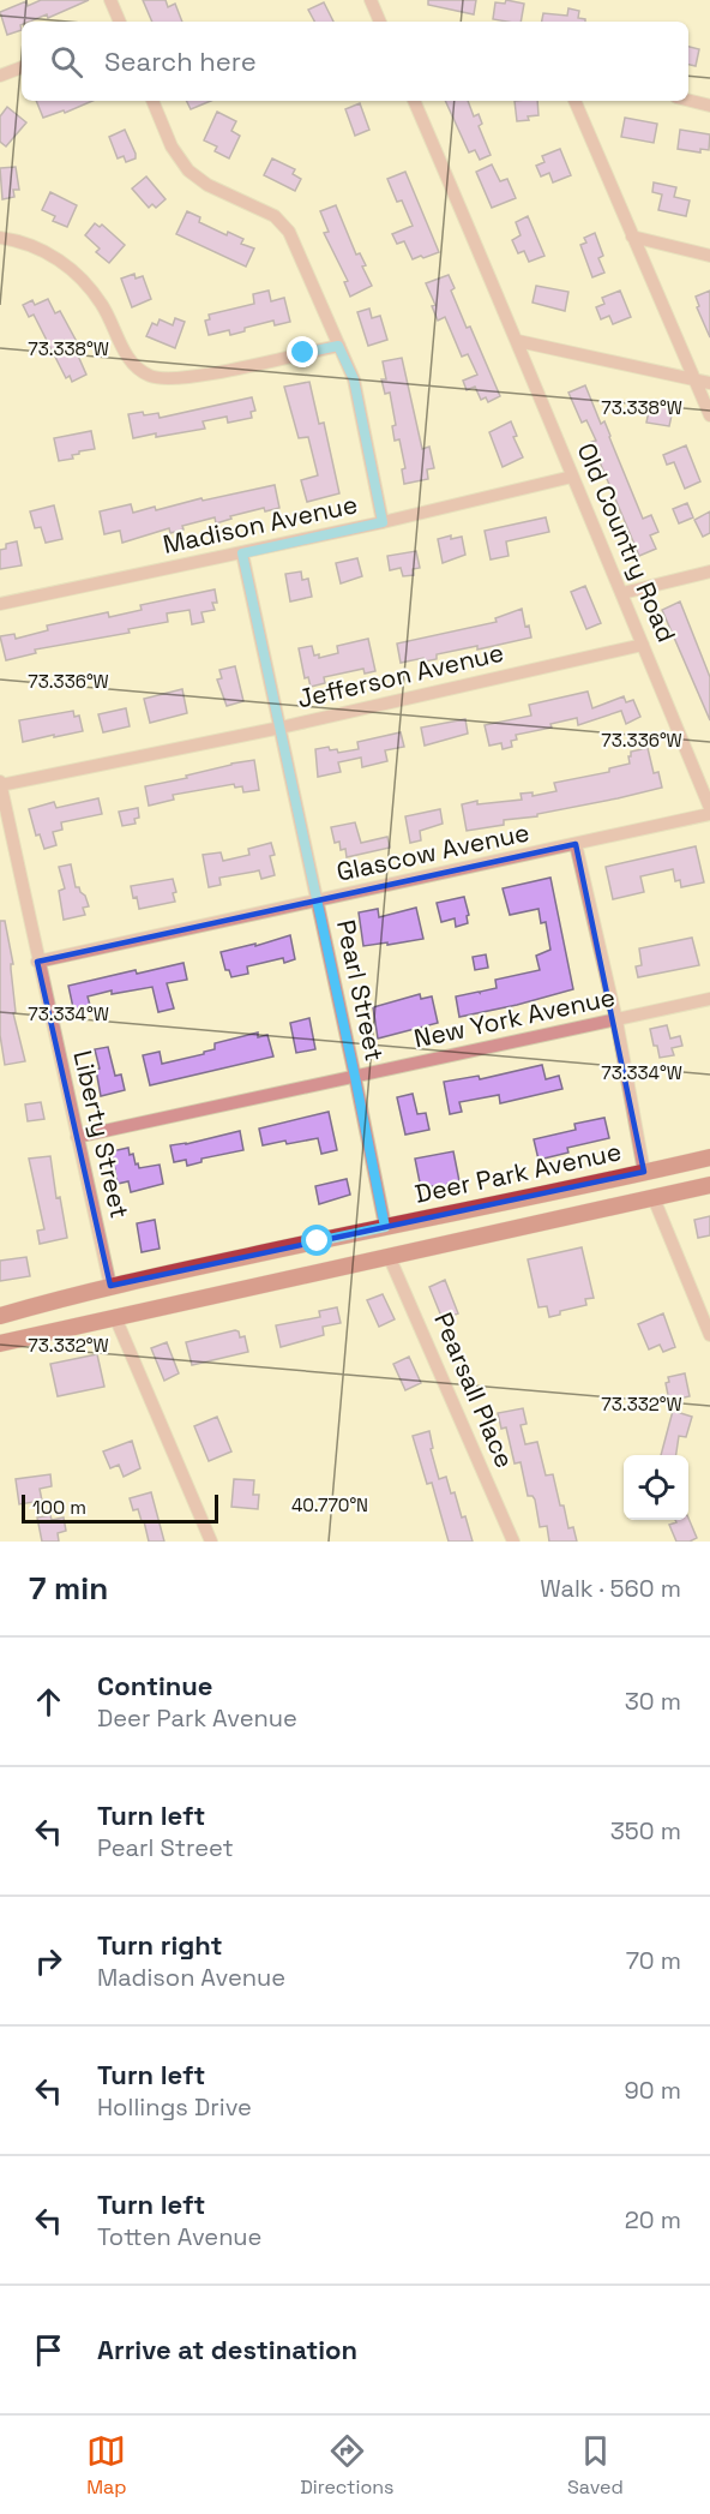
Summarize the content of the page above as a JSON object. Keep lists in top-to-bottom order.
{
  "streets": {
    "main road": ["Deer Park Avenue"],
    "street": [
      "Madison Avenue",
      "Old Country Road",
      "Jefferson Avenue",
      "Glascow Avenue",
      "Pearl Street",
      "New York Avenue",
      "Liberty Street",
      "Pearsall Place"
    ]
  },
  "crossings": [
    ["Madison Avenue", "Old Country Road"],
    ["Madison Avenue", "Pearl Street"],
    ["Old Country Road", "Jefferson Avenue"],
    ["Jefferson Avenue", "Pearl Street"],
    ["Jefferson Avenue", "Liberty Street"],
    ["Glascow Avenue", "Pearl Street"],
    ["Glascow Avenue", "Liberty Street"],
    ["Pearl Street", "New York Avenue"],
    ["Pearl Street", "Deer Park Avenue"],
    ["New York Avenue", "Liberty Street"],
    ["Liberty Street", "Deer Park Avenue"]
  ],
  "scale_bar": "100 m",
  "page": {
    "search": "Search here",
    "scale": "100 m",
    "heading": ["7 min", "Walk · 560 m"],
    "list": [
      ["Continue", "Deer Park Avenue", "30 m"],
      ["Turn left", "Pearl Street", "350 m"],
      ["Turn right", "Madison Avenue", "70 m"],
      ["Turn left", "Hollings Drive", "90 m"],
      ["Turn left", "Totten Avenue", "20 m"],
      "Arrive at destination"
    ],
    "nav": ["Map", "Directions", "Saved"]
  },
  "coordinates": [
    "73.338°W",
    "73.336°W",
    "73.334°W",
    "73.332°W",
    "40.770°N"
  ]
}
